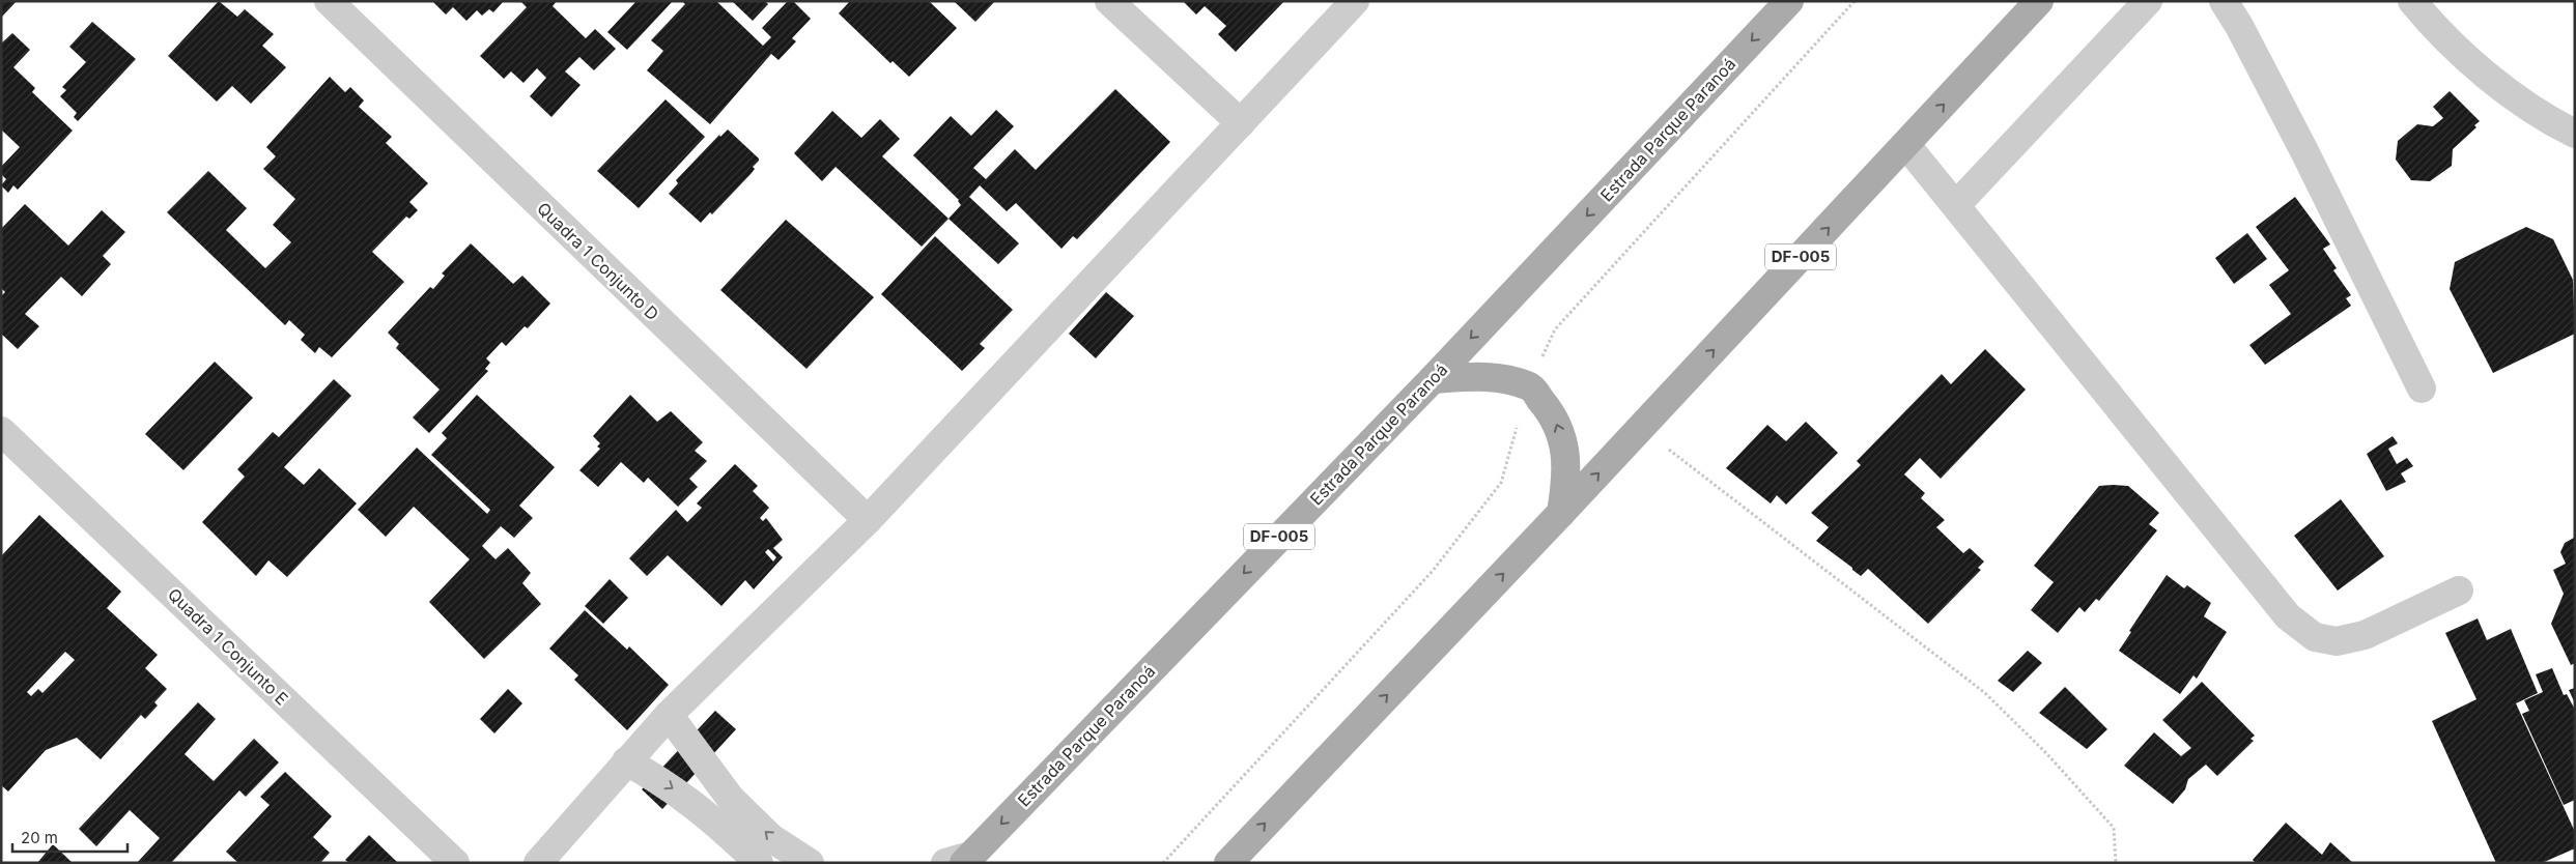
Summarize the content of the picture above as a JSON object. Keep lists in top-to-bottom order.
{
  "streets": {
    "main road": ["Estrada Parque Paranoá", "DF-005"],
    "street": ["Quadra 1 Conjunto D", "Quadra 1 Conjunto E"]
  },
  "scale_bar": "20 m"
}
